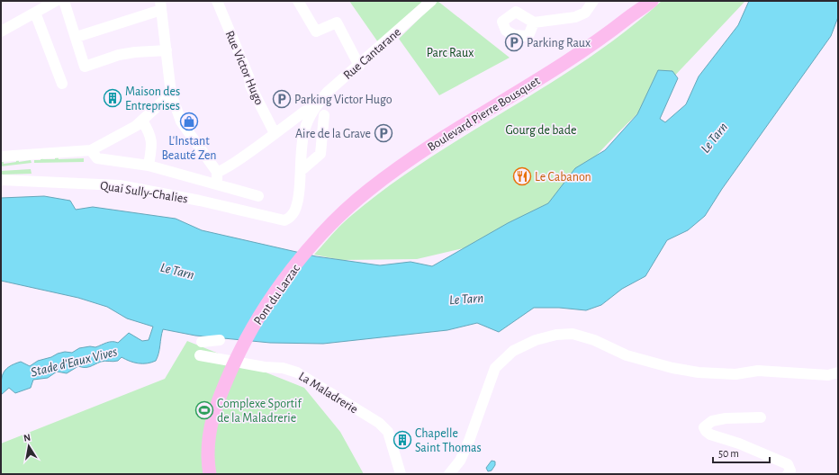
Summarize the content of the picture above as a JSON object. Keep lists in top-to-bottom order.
{
  "streets": {
    "main road": ["Boulevard Pierre Bousquet", "Pont du Larzac"],
    "street": [
      "Rue Cantarane",
      "Rue Victor Hugo",
      "Quai Sully-Chalies",
      "La Maladrerie"
    ]
  },
  "crossings": [
    ["Rue Cantarane", "Rue Victor Hugo"],
    ["Rue Cantarane", "Quai Sully-Chalies"],
    ["Boulevard Pierre Bousquet", "Pont du Larzac"]
  ],
  "water": ["Le Tarn", "Stade d'Eaux Vives"],
  "parks": ["Parc Raux", "Gourg de bade"],
  "places": {
    "parking": ["Parking Raux", "Parking Victor Hugo", "Aire de la Grave"],
    "building": ["Maison des Entreprises", "Chapelle Saint Thomas"],
    "shop": ["L'Instant Beauté Zen"],
    "restaurant": ["Le Cabanon"],
    "sports": ["Complexe Sportif de la Maladrerie"]
  },
  "scale_bar": "50 m",
  "north": "top"
}
